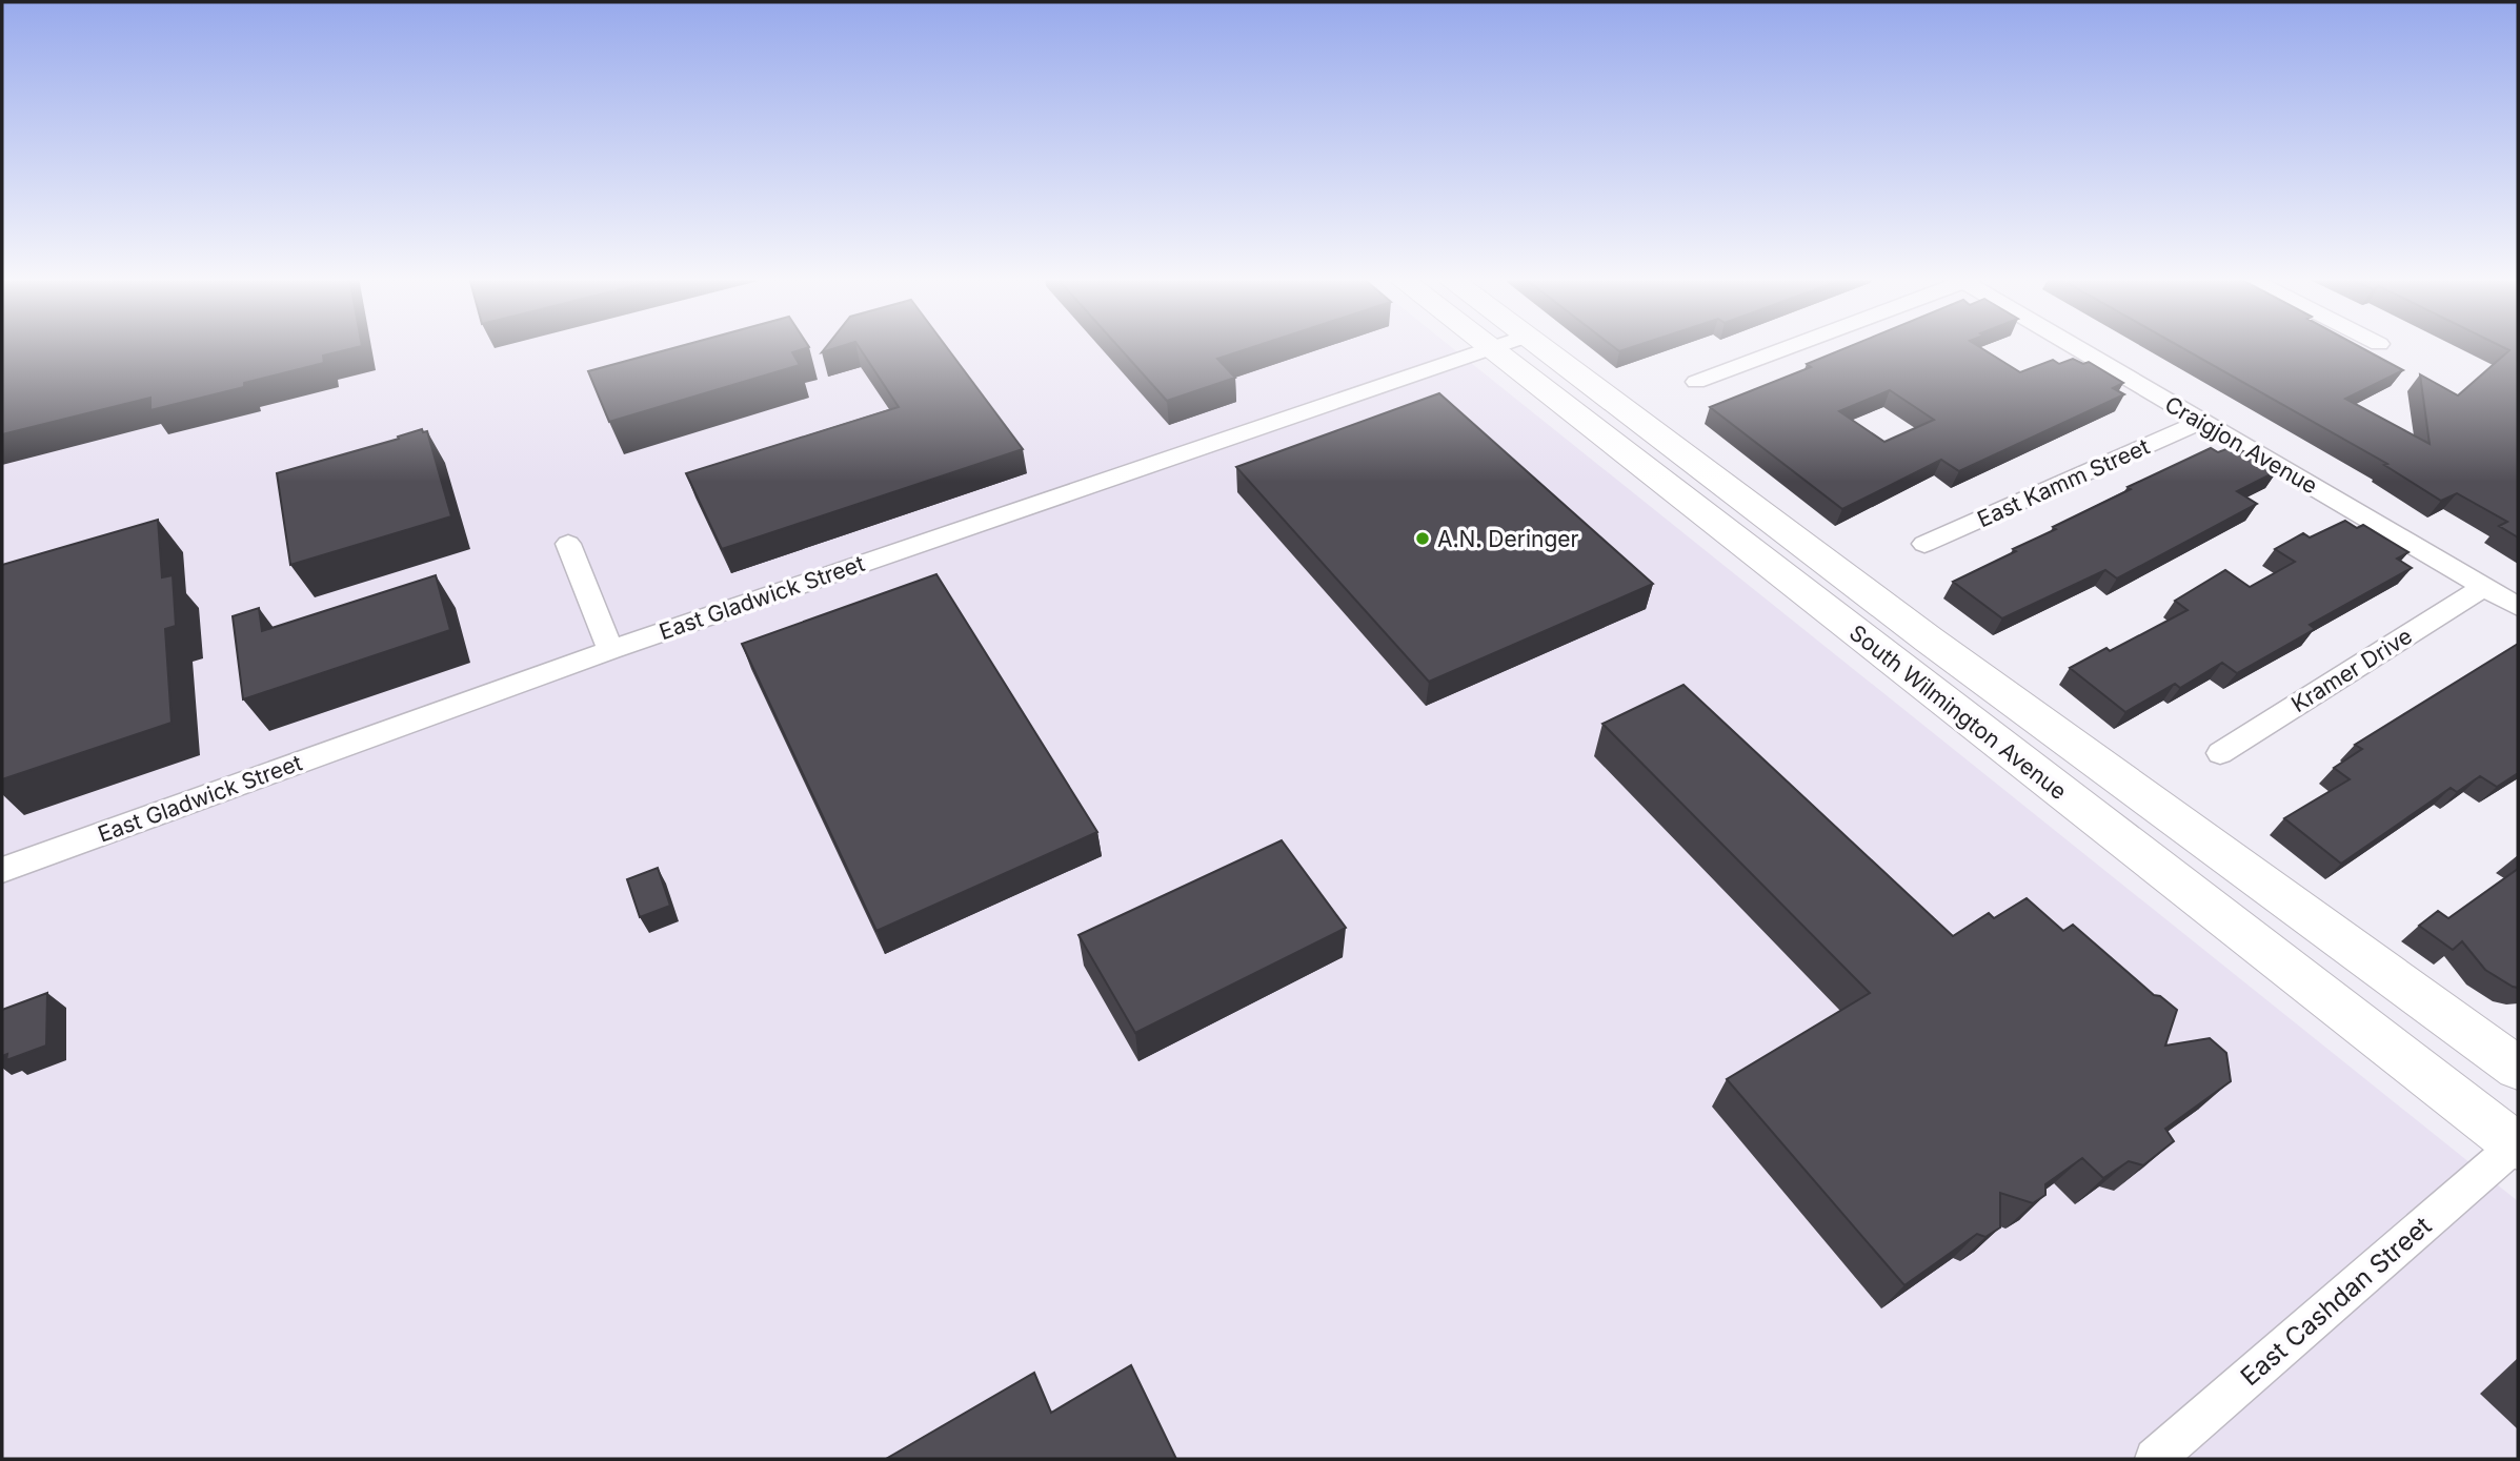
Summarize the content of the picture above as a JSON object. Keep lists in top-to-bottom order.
{
  "streets": {
    "main road": ["South Wilmington Avenue"],
    "street": [
      "Craigjon Avenue",
      "East Kamm Street",
      "East Gladwick Street",
      "Kramer Drive",
      "East Cashdan Street"
    ]
  },
  "crossings": [
    ["Craigjon Avenue", "East Kamm Street"],
    ["Craigjon Avenue", "Kramer Drive"],
    ["East Gladwick Street", "South Wilmington Avenue"],
    ["South Wilmington Avenue", "East Cashdan Street"]
  ],
  "places": ["A.N. Deringer"]
}
